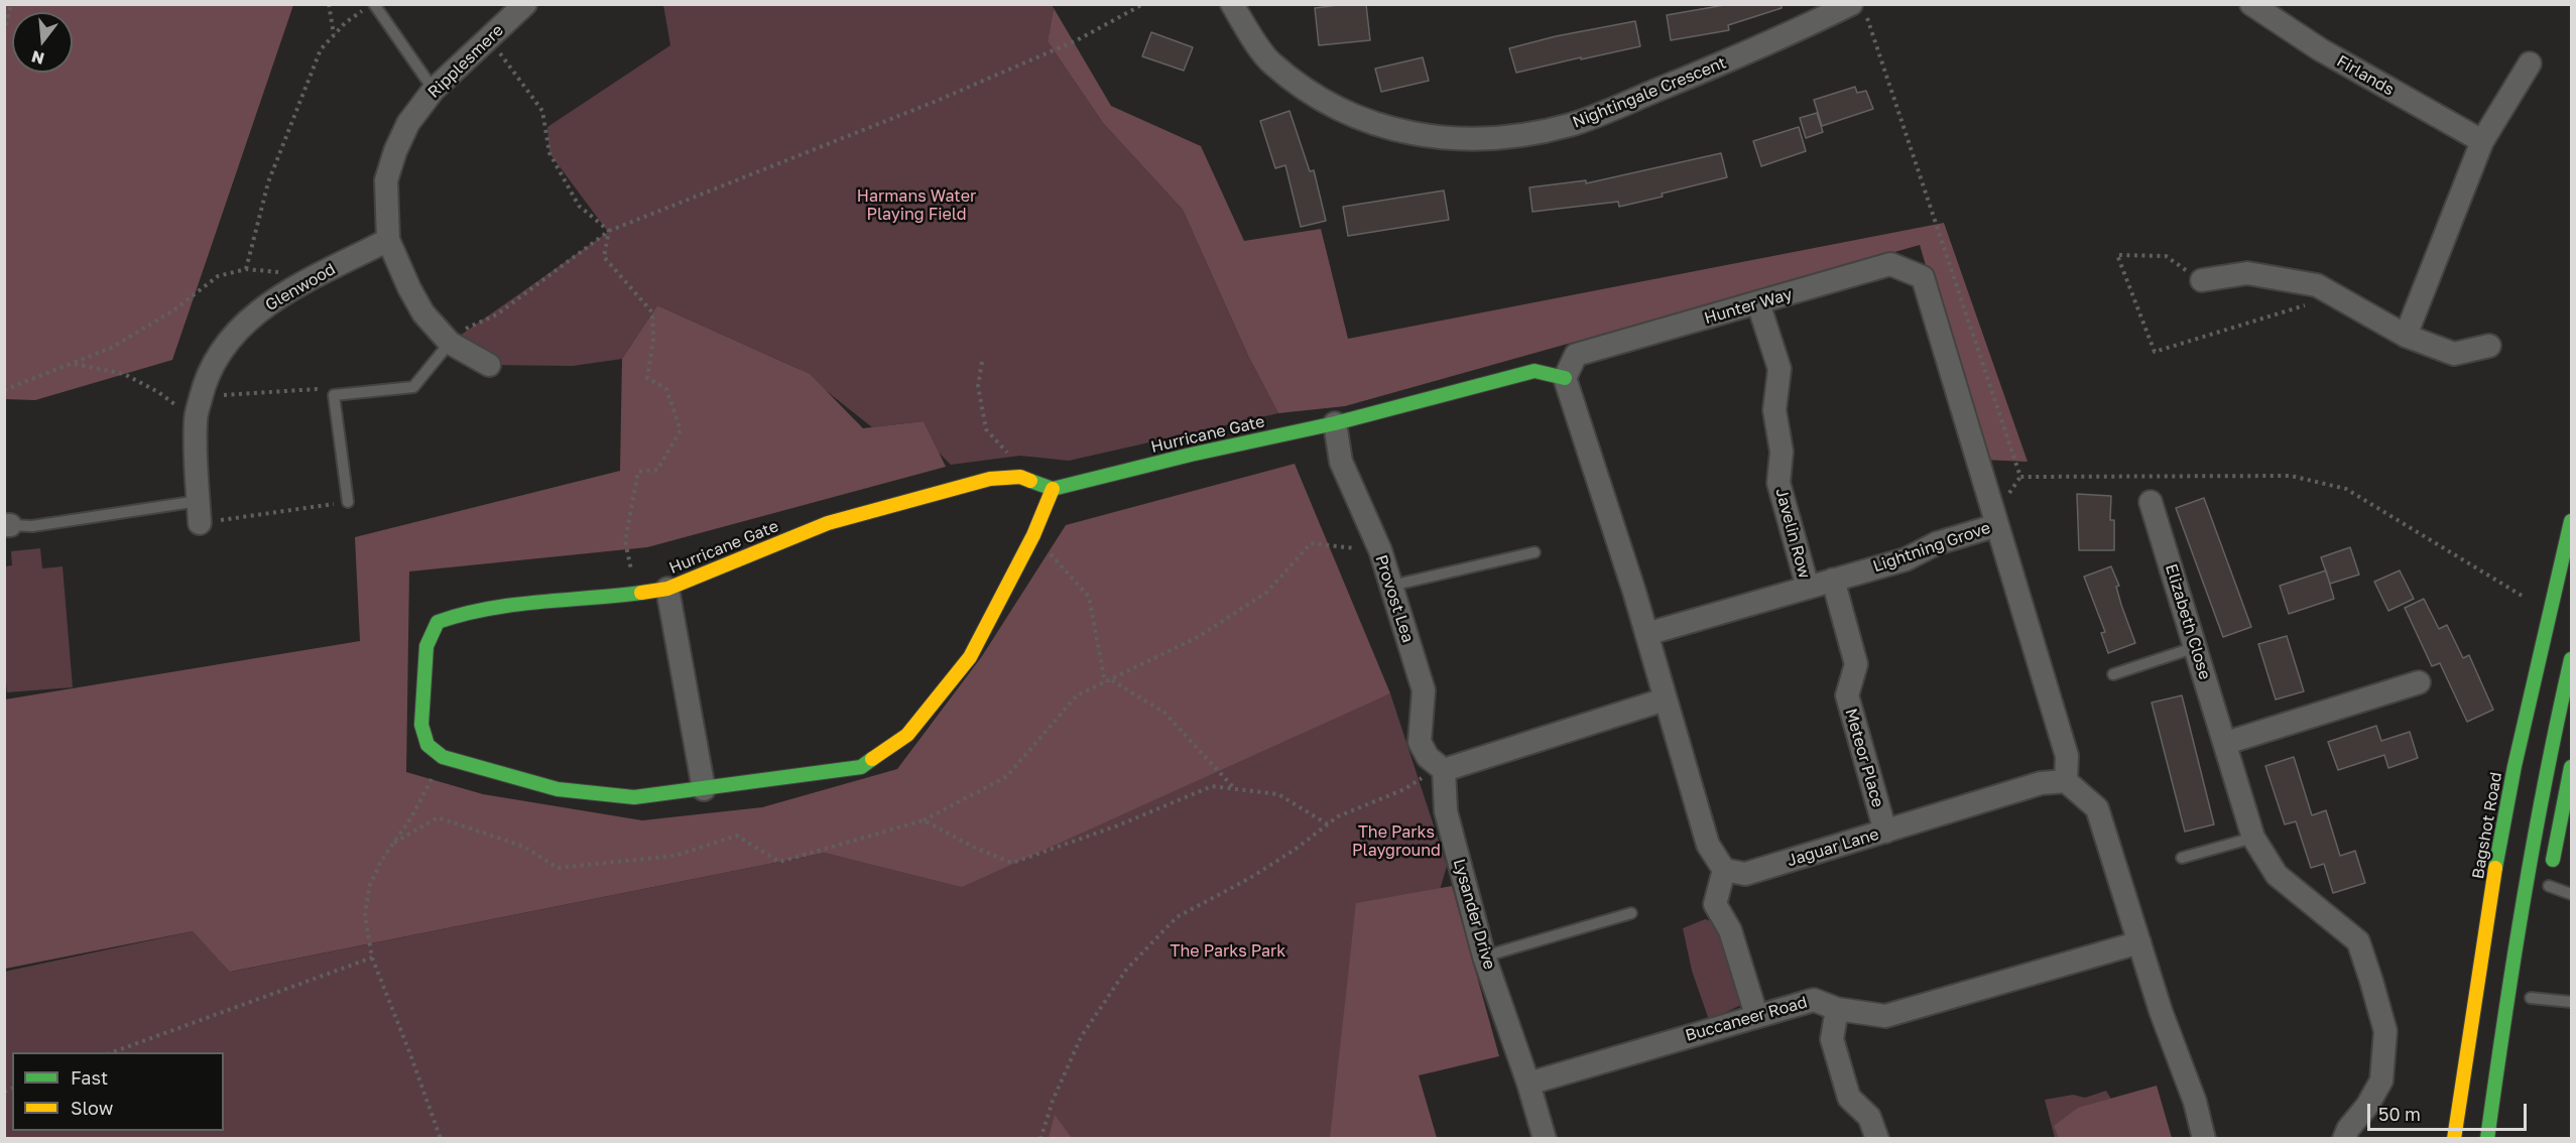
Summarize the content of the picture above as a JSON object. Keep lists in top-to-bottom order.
{
  "streets": {
    "main road": ["Hurricane Gate", "Bagshot Road"],
    "street": [
      "Ripplesmere",
      "Firlands",
      "Nightingale Crescent",
      "Glenwood",
      "Hunter Way",
      "Javelin Row",
      "Lightning Grove",
      "Provost Lea",
      "Elizabeth Close",
      "Meteor Place",
      "Jaguar Lane",
      "Lysander Drive",
      "Buccaneer Road"
    ]
  },
  "crossings": [
    ["Ripplesmere", "Glenwood"],
    ["Hunter Way", "Javelin Row"],
    ["Hunter Way", "Lightning Grove"],
    ["Hurricane Gate", "Provost Lea"],
    ["Javelin Row", "Lightning Grove"],
    ["Lightning Grove", "Meteor Place"],
    ["Lightning Grove", "Jaguar Lane"],
    ["Provost Lea", "Lysander Drive"],
    ["Meteor Place", "Jaguar Lane"],
    ["Lysander Drive", "Buccaneer Road"]
  ],
  "parks": ["Harmans Water Playing Field", "The Parks Playground", "The Parks Park"],
  "legend": ["Fast", "Slow"],
  "scale_bar": "50 m",
  "north": "bottom"
}
